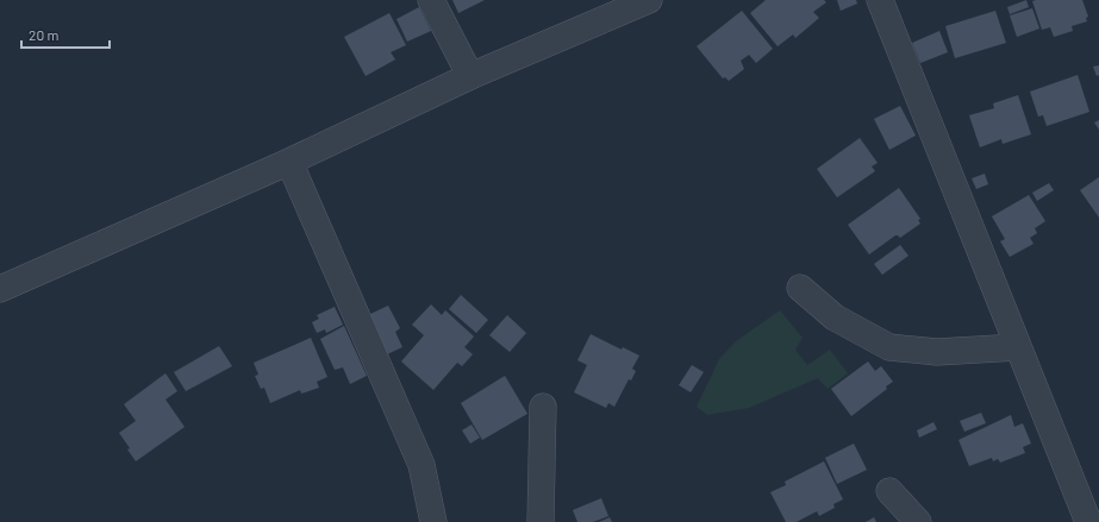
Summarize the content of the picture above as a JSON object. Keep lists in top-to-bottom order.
{
  "scale_bar": "20 m"
}
